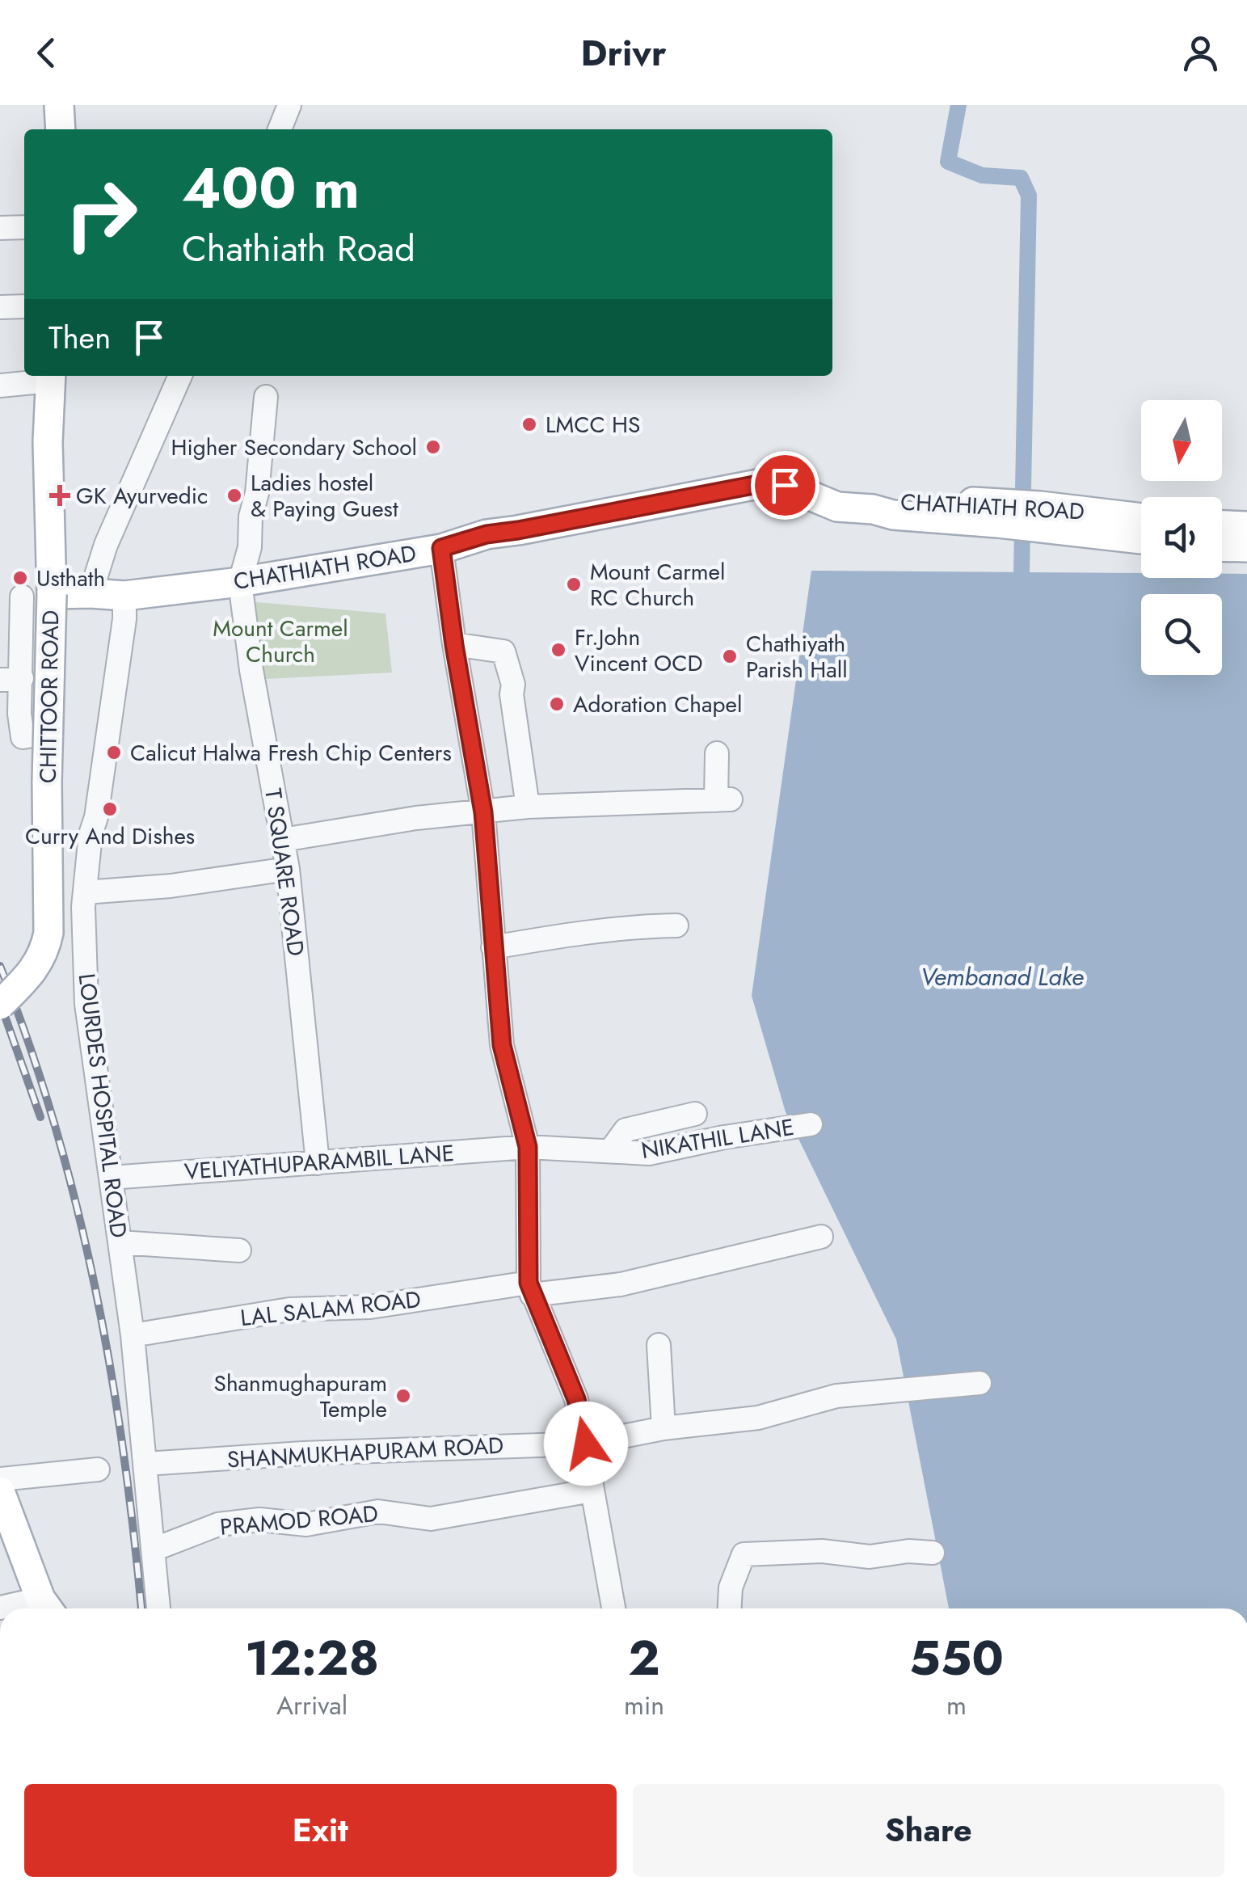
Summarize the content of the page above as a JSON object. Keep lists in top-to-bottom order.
{
  "streets": {
    "main road": ["CHATHIATH ROAD", "CHITTOOR ROAD"],
    "street": [
      "T SQUARE ROAD",
      "LOURDES HOSPITAL ROAD",
      "NIKATHIL LANE",
      "VELIYATHUPARAMBIL LANE",
      "LAL SALAM ROAD",
      "SHANMUKHAPURAM ROAD",
      "PRAMOD ROAD"
    ]
  },
  "crossings": [
    ["CHATHIATH ROAD", "CHITTOOR ROAD"],
    ["CHATHIATH ROAD", "T SQUARE ROAD"],
    ["CHATHIATH ROAD", "LOURDES HOSPITAL ROAD"],
    ["T SQUARE ROAD", "VELIYATHUPARAMBIL LANE"],
    ["LOURDES HOSPITAL ROAD", "VELIYATHUPARAMBIL LANE"],
    ["LOURDES HOSPITAL ROAD", "LAL SALAM ROAD"],
    ["LOURDES HOSPITAL ROAD", "SHANMUKHAPURAM ROAD"],
    ["LOURDES HOSPITAL ROAD", "PRAMOD ROAD"],
    ["NIKATHIL LANE", "VELIYATHUPARAMBIL LANE"]
  ],
  "water": ["Vembanad Lake"],
  "parks": ["Mount Carmel Church"],
  "places": {
    "other": [
      "LMCC HS",
      "Higher Secondary School",
      "Ladies hostel & Paying Guest",
      "Usthath",
      "Mount Carmel RC Church",
      "Fr.John Vincent OCD",
      "Chathiyath Parish Hall",
      "Adoration Chapel",
      "Calicut Halwa Fresh Chip Centers",
      "Curry And Dishes",
      "Shanmughapuram Temple"
    ],
    "health": ["GK Ayurvedic"]
  },
  "north": "bottom",
  "page": {
    "header": "Drivr",
    "turn": ["400 m", "Chathiath Road"],
    "then": "Then",
    "eta": [
      "12:28",
      "Arrival",
      "2",
      "min",
      "550",
      "m"
    ],
    "buttons": ["Exit", "Share"]
  }
}
